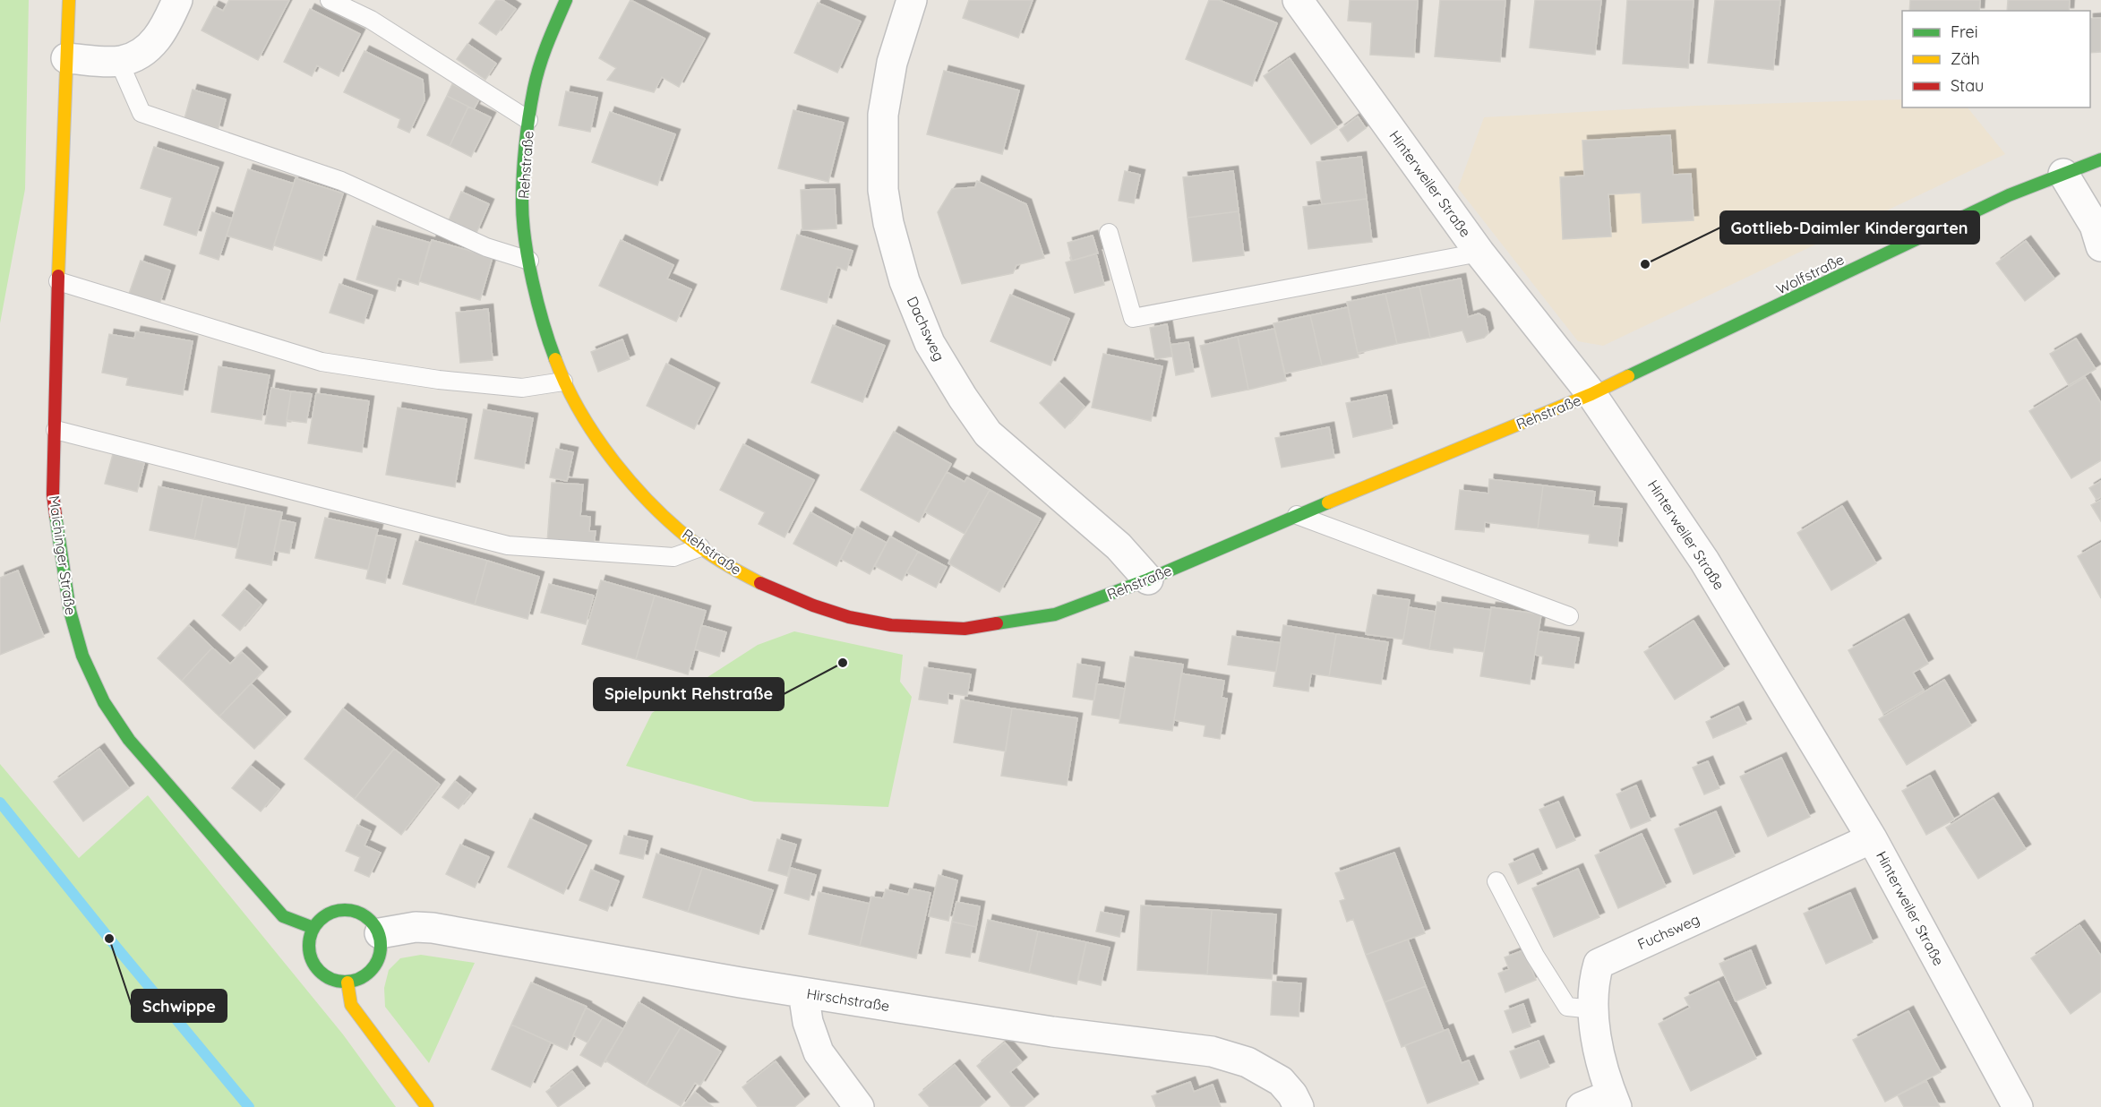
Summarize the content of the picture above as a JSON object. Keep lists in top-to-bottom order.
{
  "streets": {
    "street": [
      "Rehstraße",
      "Hinterweiler Straße",
      "Wolfstraße",
      "Dachsweg",
      "Maichinger Straße",
      "Fuchsweg",
      "Hirschstraße"
    ]
  },
  "crossings": [
    ["Rehstraße", "Hinterweiler Straße"],
    ["Rehstraße", "Wolfstraße"],
    ["Rehstraße", "Dachsweg"],
    ["Hinterweiler Straße", "Wolfstraße"],
    ["Hinterweiler Straße", "Fuchsweg"],
    ["Maichinger Straße", "Hirschstraße"]
  ],
  "places": ["Gottlieb-Daimler Kindergarten", "Spielpunkt Rehstraße", "Schwippe"],
  "legend": ["Frei", "Zäh", "Stau"]
}
